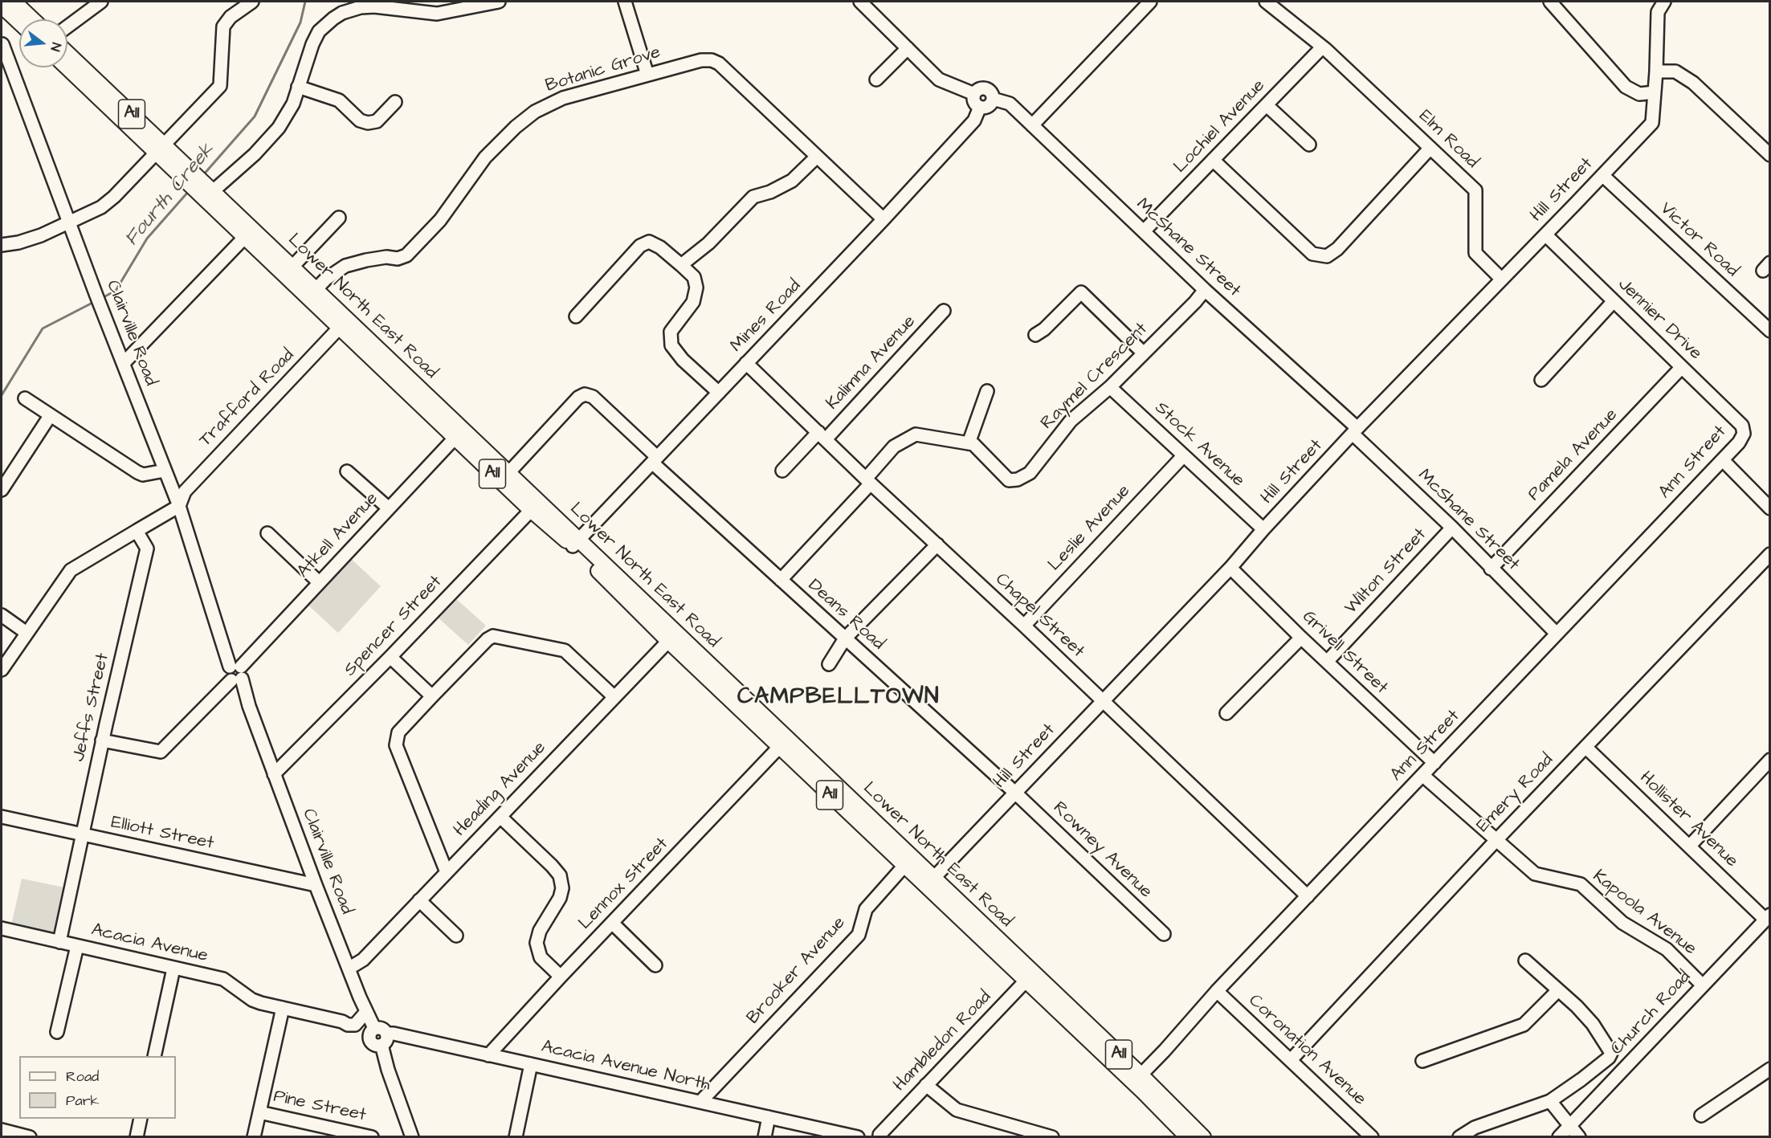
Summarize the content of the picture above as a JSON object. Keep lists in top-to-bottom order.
{
  "streets": {
    "main road": ["A11", "Lower North East Road"],
    "street": [
      "Botanic Grove",
      "Lochiel Avenue",
      "Elm Road",
      "Hill Street",
      "Victor Road",
      "McShane Street",
      "Mines Road",
      "Jennier Drive",
      "Clairville Road",
      "Kalimna Avenue",
      "Raymel Crescent",
      "Trafford Road",
      "Stock Avenue",
      "Pamela Avenue",
      "Ann Street",
      "Leslie Avenue",
      "Atkell Avenue",
      "Wilton Street",
      "Deans Road",
      "Chapel Street",
      "Spencer Street",
      "Grivell Street",
      "Jeffs Street",
      "Heading Avenue",
      "Emery Road",
      "Hollister Avenue",
      "Elliott Street",
      "Rowney Avenue",
      "Lennox Street",
      "Kapoola Avenue",
      "Acacia Avenue",
      "Brooker Avenue",
      "Church Road",
      "Hambledon Road",
      "Coronation Avenue",
      "Acacia Avenue North",
      "Pine Street"
    ]
  },
  "crossings": [
    ["Botanic Grove", "Lower North East Road"],
    ["Botanic Grove", "Mines Road"],
    ["Lochiel Avenue", "Elm Road"],
    ["Lochiel Avenue", "McShane Street"],
    ["Elm Road", "Hill Street"],
    ["Hill Street", "Victor Road"],
    ["Hill Street", "McShane Street"],
    ["Hill Street", "Lower North East Road"],
    ["Hill Street", "Jennier Drive"],
    ["Hill Street", "Stock Avenue"],
    ["Hill Street", "Deans Road"],
    ["Hill Street", "Chapel Street"],
    ["Hill Street", "Grivell Street"],
    ["Hill Street", "Rowney Avenue"],
    ["McShane Street", "Mines Road"],
    ["McShane Street", "Raymel Crescent"],
    ["McShane Street", "Pamela Avenue"],
    ["McShane Street", "Ann Street"],
    ["McShane Street", "Wilton Street"],
    ["Lower North East Road", "Mines Road"],
    ["Lower North East Road", "Trafford Road"],
    ["Lower North East Road", "Ann Street"],
    ["Lower North East Road", "Atkell Avenue"],
    ["Lower North East Road", "Deans Road"],
    ["Lower North East Road", "Spencer Street"],
    ["Lower North East Road", "Heading Avenue"],
    ["Lower North East Road", "Lennox Street"],
    ["Lower North East Road", "Brooker Avenue"],
    ["Lower North East Road", "Hambledon Road"],
    ["Mines Road", "Deans Road"],
    ["Mines Road", "Chapel Street"],
    ["Jennier Drive", "Pamela Avenue"],
    ["Jennier Drive", "Ann Street"],
    ["Clairville Road", "Trafford Road"],
    ["Clairville Road", "Atkell Avenue"],
    ["Clairville Road", "Spencer Street"],
    ["Clairville Road", "Heading Avenue"],
    ["Clairville Road", "Elliott Street"],
    ["Clairville Road", "Acacia Avenue North"],
    ["Kalimna Avenue", "Chapel Street"],
    ["Raymel Crescent", "Stock Avenue"],
    ["Raymel Crescent", "Deans Road"],
    ["Raymel Crescent", "Chapel Street"],
    ["Stock Avenue", "Leslie Avenue"],
    ["Ann Street", "Chapel Street"],
    ["Ann Street", "Grivell Street"],
    ["Ann Street", "Kapoola Avenue"],
    ["Ann Street", "Coronation Avenue"],
    ["Leslie Avenue", "Chapel Street"],
    ["Atkell Avenue", "Jeffs Street"],
    ["Wilton Street", "Grivell Street"],
    ["Deans Road", "Rowney Avenue"],
    ["Jeffs Street", "Elliott Street"],
    ["Jeffs Street", "Acacia Avenue"],
    ["Emery Road", "Hollister Avenue"],
    ["Emery Road", "Kapoola Avenue"],
    ["Emery Road", "Coronation Avenue"],
    ["Hollister Avenue", "Church Road"],
    ["Lennox Street", "Acacia Avenue North"],
    ["Kapoola Avenue", "Church Road"],
    ["Brooker Avenue", "Acacia Avenue North"]
  ],
  "districts": ["CAMPBELLTOWN"],
  "water": ["Fourth Creek"],
  "legend": ["Road", "Park"],
  "north": "right"
}
